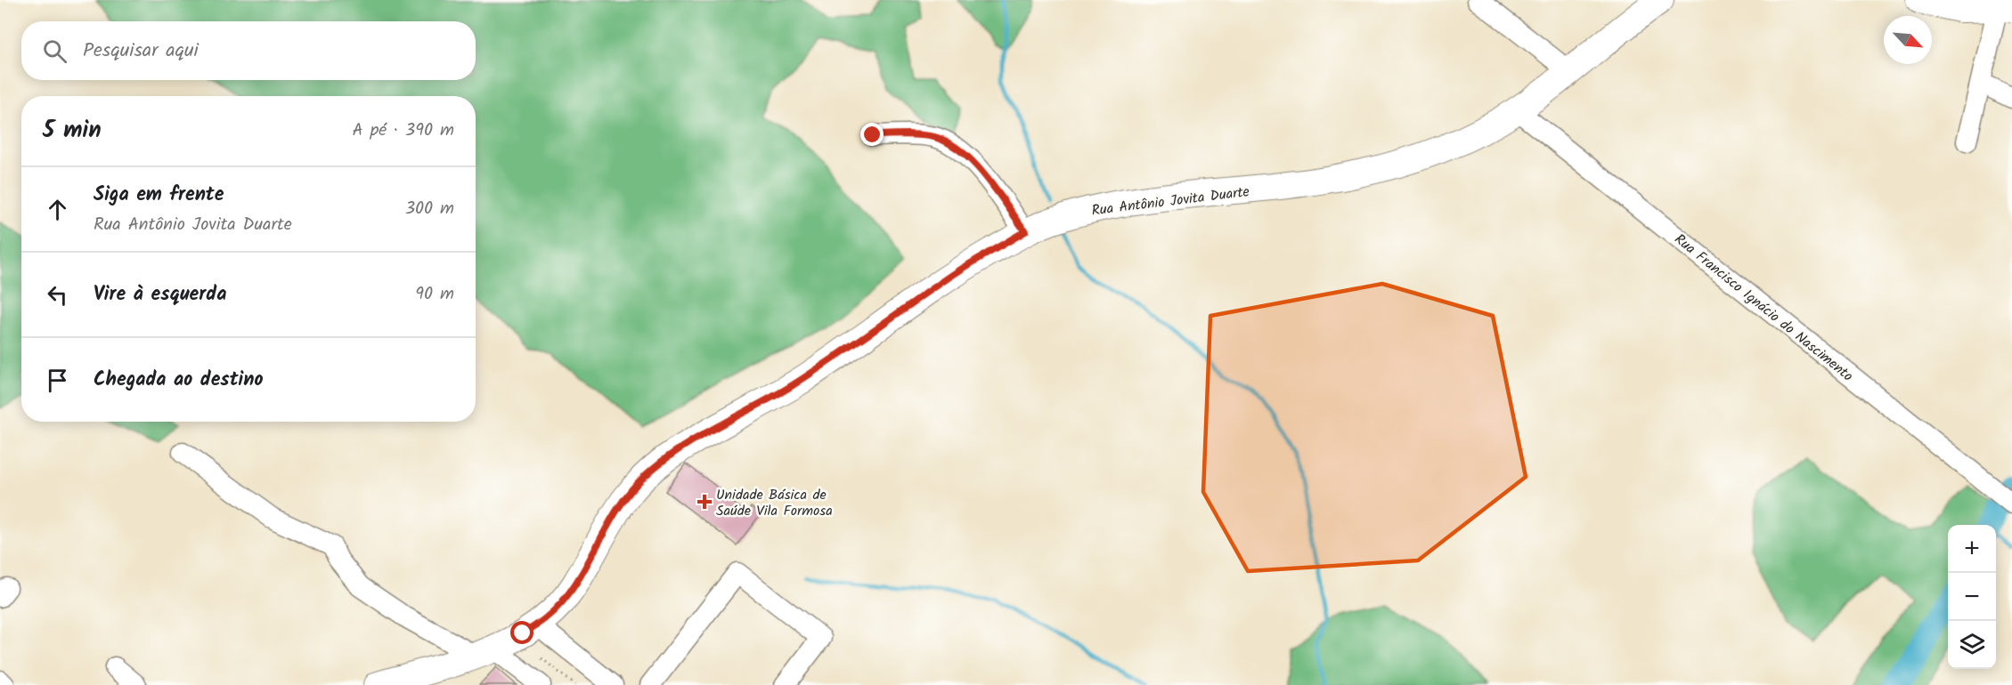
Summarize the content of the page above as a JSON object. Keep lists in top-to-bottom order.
{
  "streets": {
    "main road": ["Rua Antônio Jovita Duarte"],
    "street": ["Rua Francisco Ignácio do Nascimento"]
  },
  "crossings": [
    ["Rua Antônio Jovita Duarte", "Rua Francisco Ignácio do Nascimento"]
  ],
  "places": {
    "health": ["Unidade Básica de Saúde Vila Formosa"]
  },
  "north": "bottom right",
  "page": {
    "search": "Pesquisar aqui",
    "heading": ["5 min", "A pé · 390 m"],
    "list": [
      ["Siga em frente", "Rua Antônio Jovita Duarte", "300 m"],
      ["Vire à esquerda", "90 m"],
      "Chegada ao destino"
    ],
    "map_buttons": ["+", "−"]
  }
}
